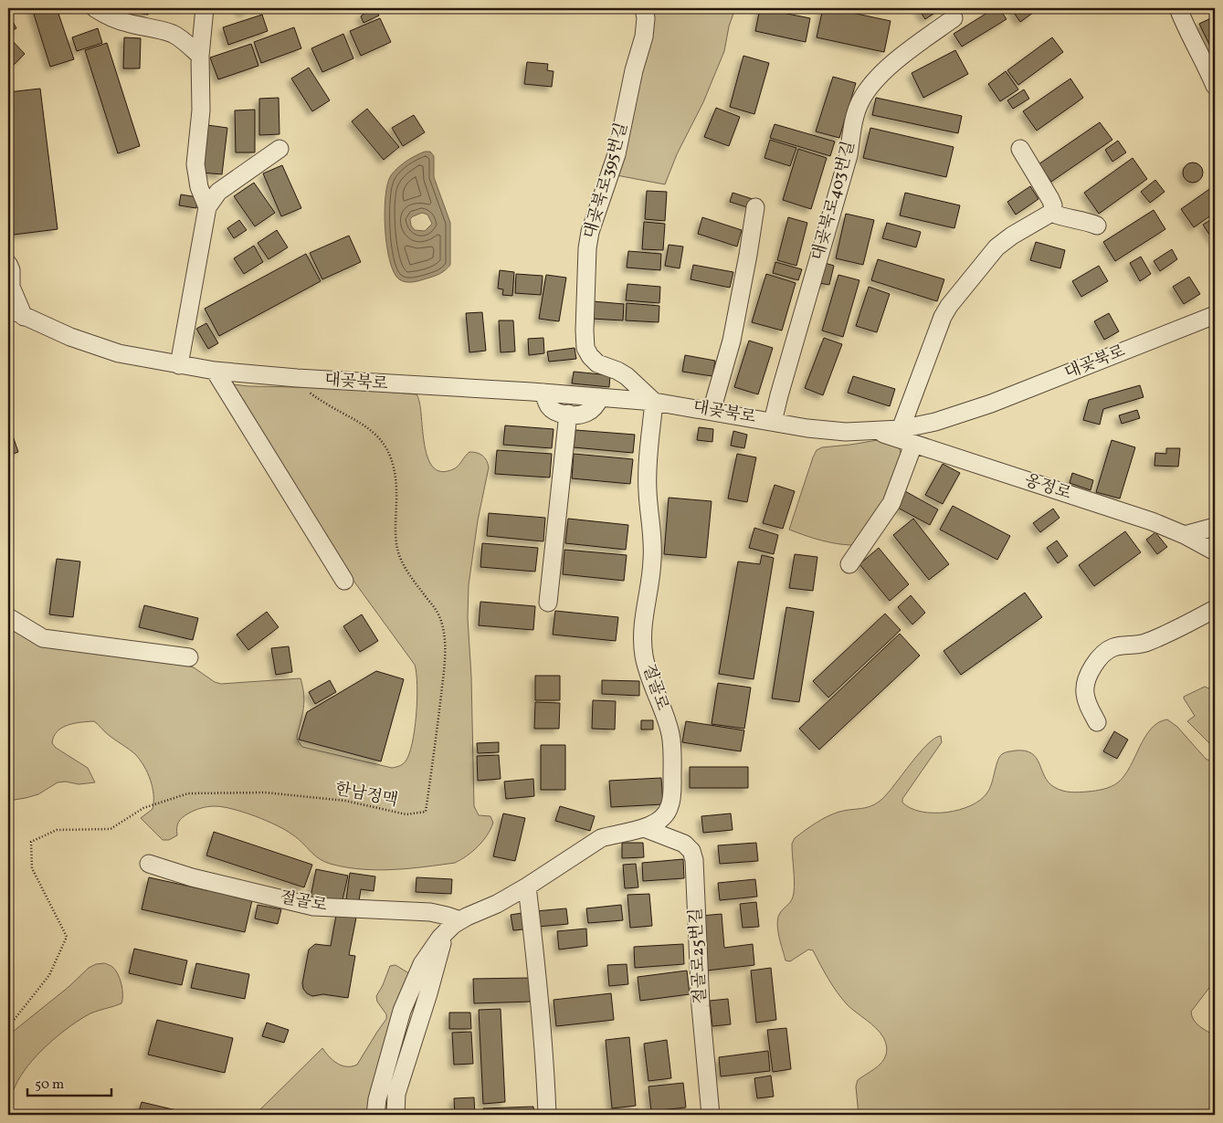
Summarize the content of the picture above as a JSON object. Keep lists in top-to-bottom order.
{
  "streets": {
    "street": [
      "대곶북로395번길",
      "대곶북로403번길",
      "대곶북로",
      "옹정로",
      "절골로",
      "절골로25번길"
    ],
    "path": ["한남정맥"]
  },
  "crossings": [
    ["대곶북로395번길", "대곶북로"],
    ["대곶북로395번길", "절골로"],
    ["대곶북로403번길", "대곶북로"],
    ["대곶북로", "옹정로"],
    ["대곶북로", "절골로"],
    ["대곶북로", "한남정맥"],
    ["절골로", "절골로25번길"]
  ],
  "scale_bar": "50 m"
}
